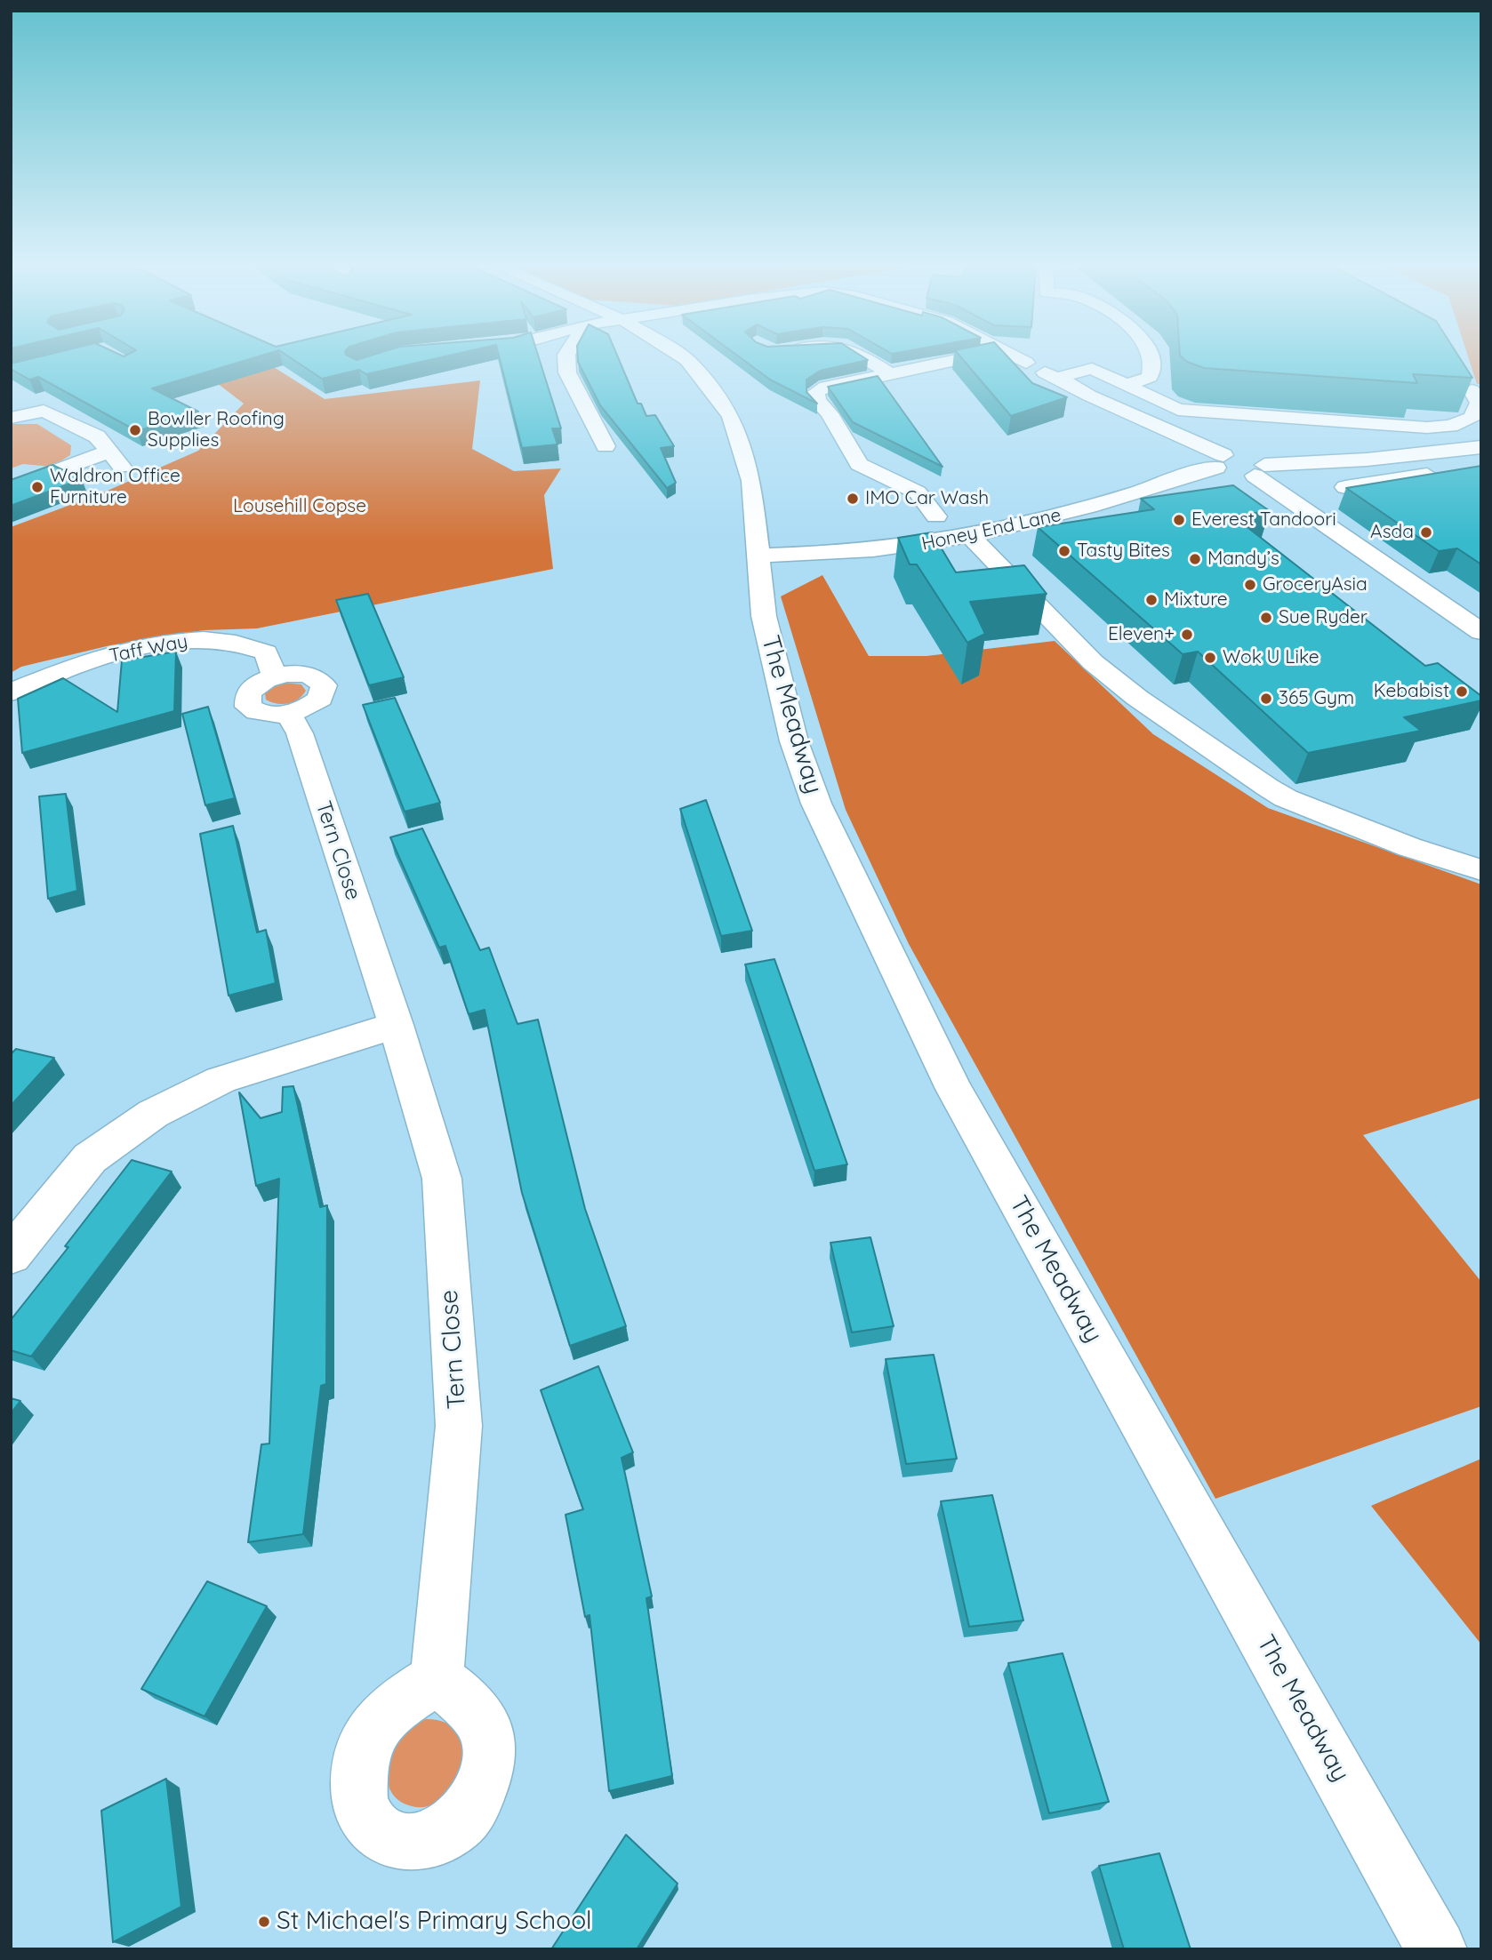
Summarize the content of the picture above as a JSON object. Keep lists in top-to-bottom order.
{
  "streets": {
    "street": [
      "Honey End Lane",
      "Taff Way",
      "The Meadway",
      "Tern Close"
    ]
  },
  "crossings": [
    ["Honey End Lane", "The Meadway"]
  ],
  "parks": ["Lousehill Copse"],
  "places": [
    "Bowller Roofing Supplies",
    "Waldron Office Furniture",
    "IMO Car Wash",
    "Everest Tandoori",
    "Asda",
    "Tasty Bites",
    "Mandy’s",
    "GroceryAsia",
    "Mixture",
    "Sue Ryder",
    "Eleven+",
    "Wok U Like",
    "Kebabist",
    "365 Gym",
    "St Michael's Primary School"
  ]
}
